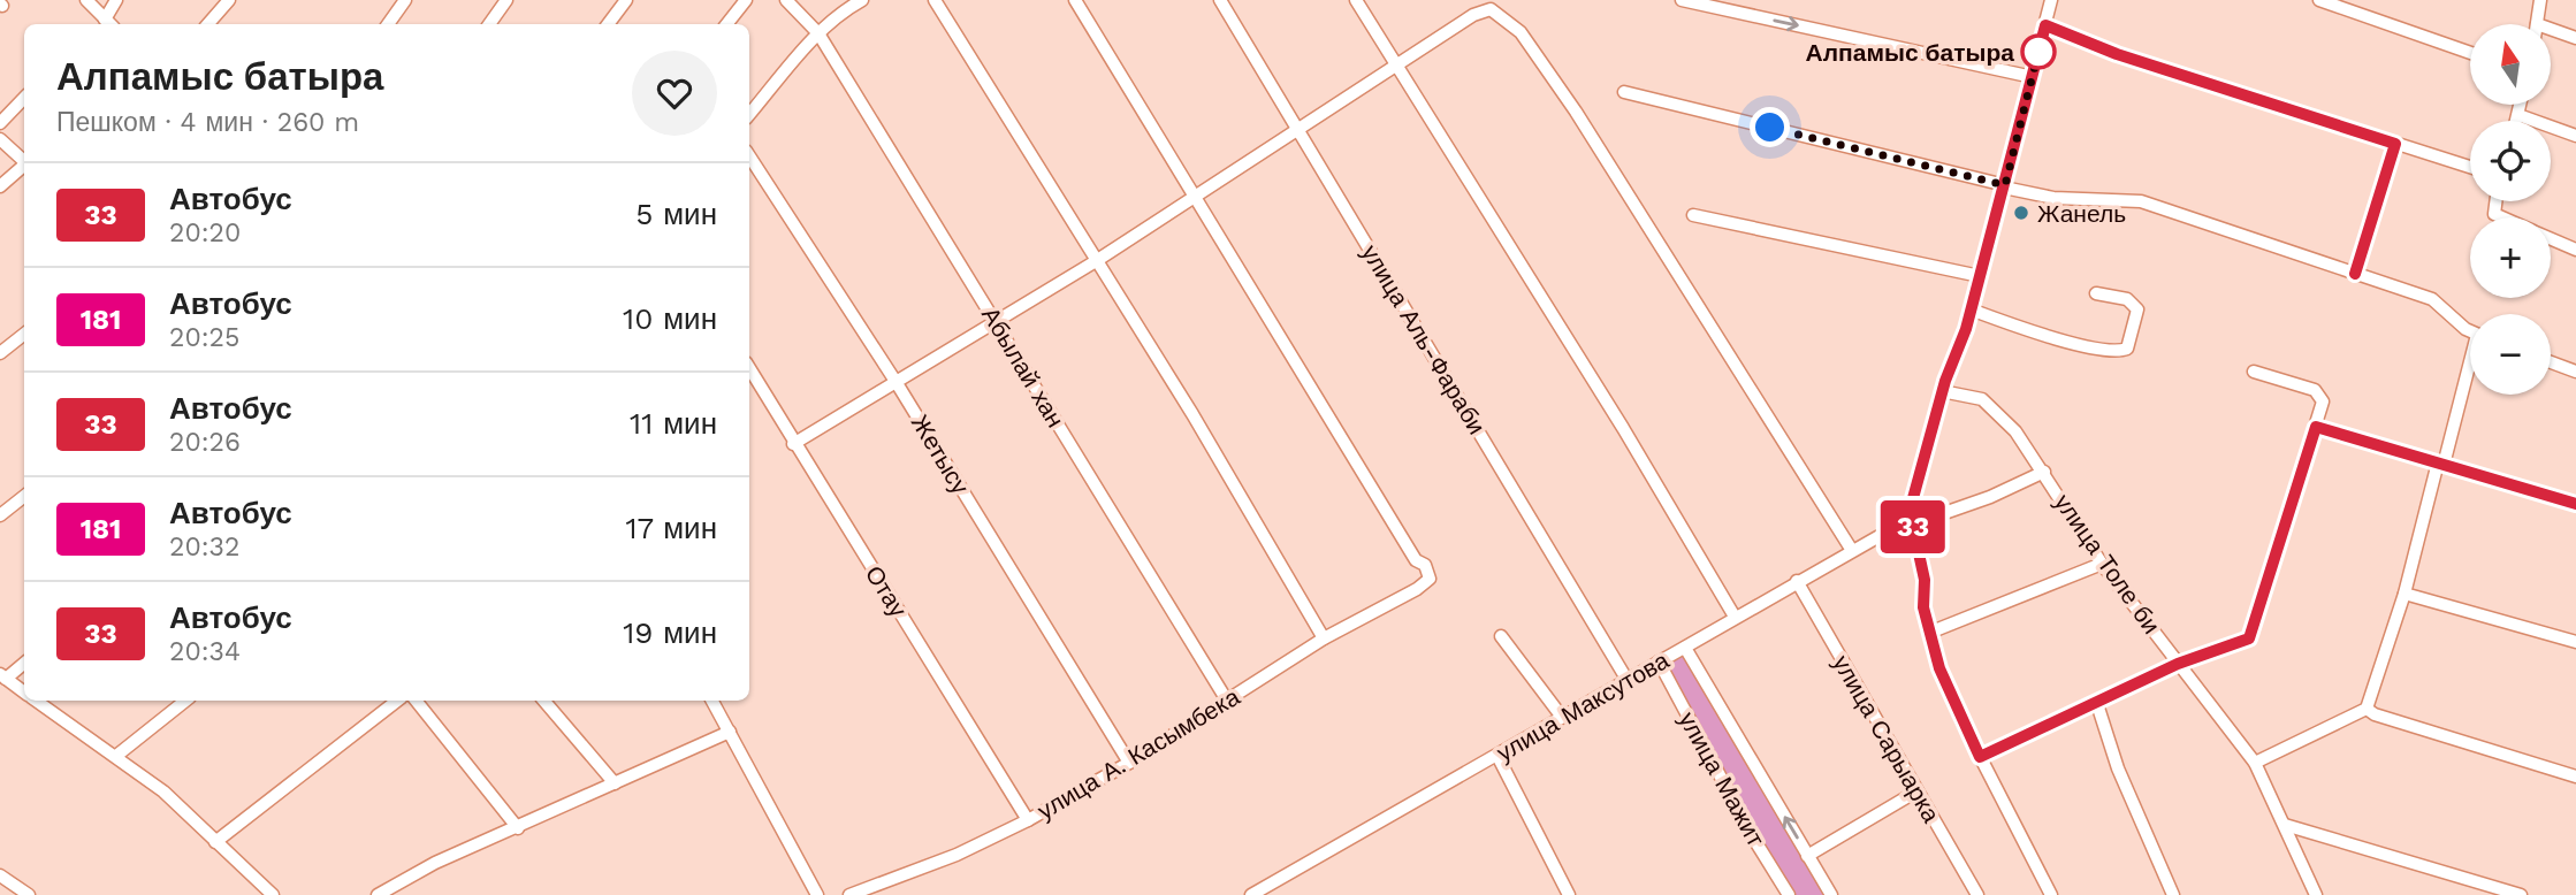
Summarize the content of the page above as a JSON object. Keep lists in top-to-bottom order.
{
  "streets": {
    "street": [
      "улица Аль-Фараби",
      "Абылай хан",
      "Жетысу",
      "улица Толе би",
      "Отау",
      "улица Максутова",
      "улица Сарыарка",
      "улица А. Касымбека",
      "улица Мажит"
    ]
  },
  "crossings": [
    ["улица Аль-Фараби", "улица Максутова"],
    ["Абылай хан", "улица А. Касымбека"],
    ["Жетысу", "улица А. Касымбека"],
    ["Отау", "улица А. Касымбека"],
    ["улица Максутова", "улица Сарыарка"],
    ["улица Максутова", "улица Мажит"]
  ],
  "places": ["Алпамыс батыра", "Жанель"],
  "lines": ["bus line 33"],
  "north": "top",
  "page": {
    "on_map": "33",
    "map_buttons": ["+", "−"],
    "heading": ["Алпамыс батыра", "Пешком · 4 мин · 260 m"],
    "list": [
      {
        "mark": "33",
        "name": "Автобус",
        "note": "20:20",
        "value": "5 мин"
      },
      {
        "mark": "181",
        "name": "Автобус",
        "note": "20:25",
        "value": "10 мин"
      },
      {
        "mark": "33",
        "name": "Автобус",
        "note": "20:26",
        "value": "11 мин"
      },
      {
        "mark": "181",
        "name": "Автобус",
        "note": "20:32",
        "value": "17 мин"
      },
      {
        "mark": "33",
        "name": "Автобус",
        "note": "20:34",
        "value": "19 мин"
      }
    ]
  }
}
